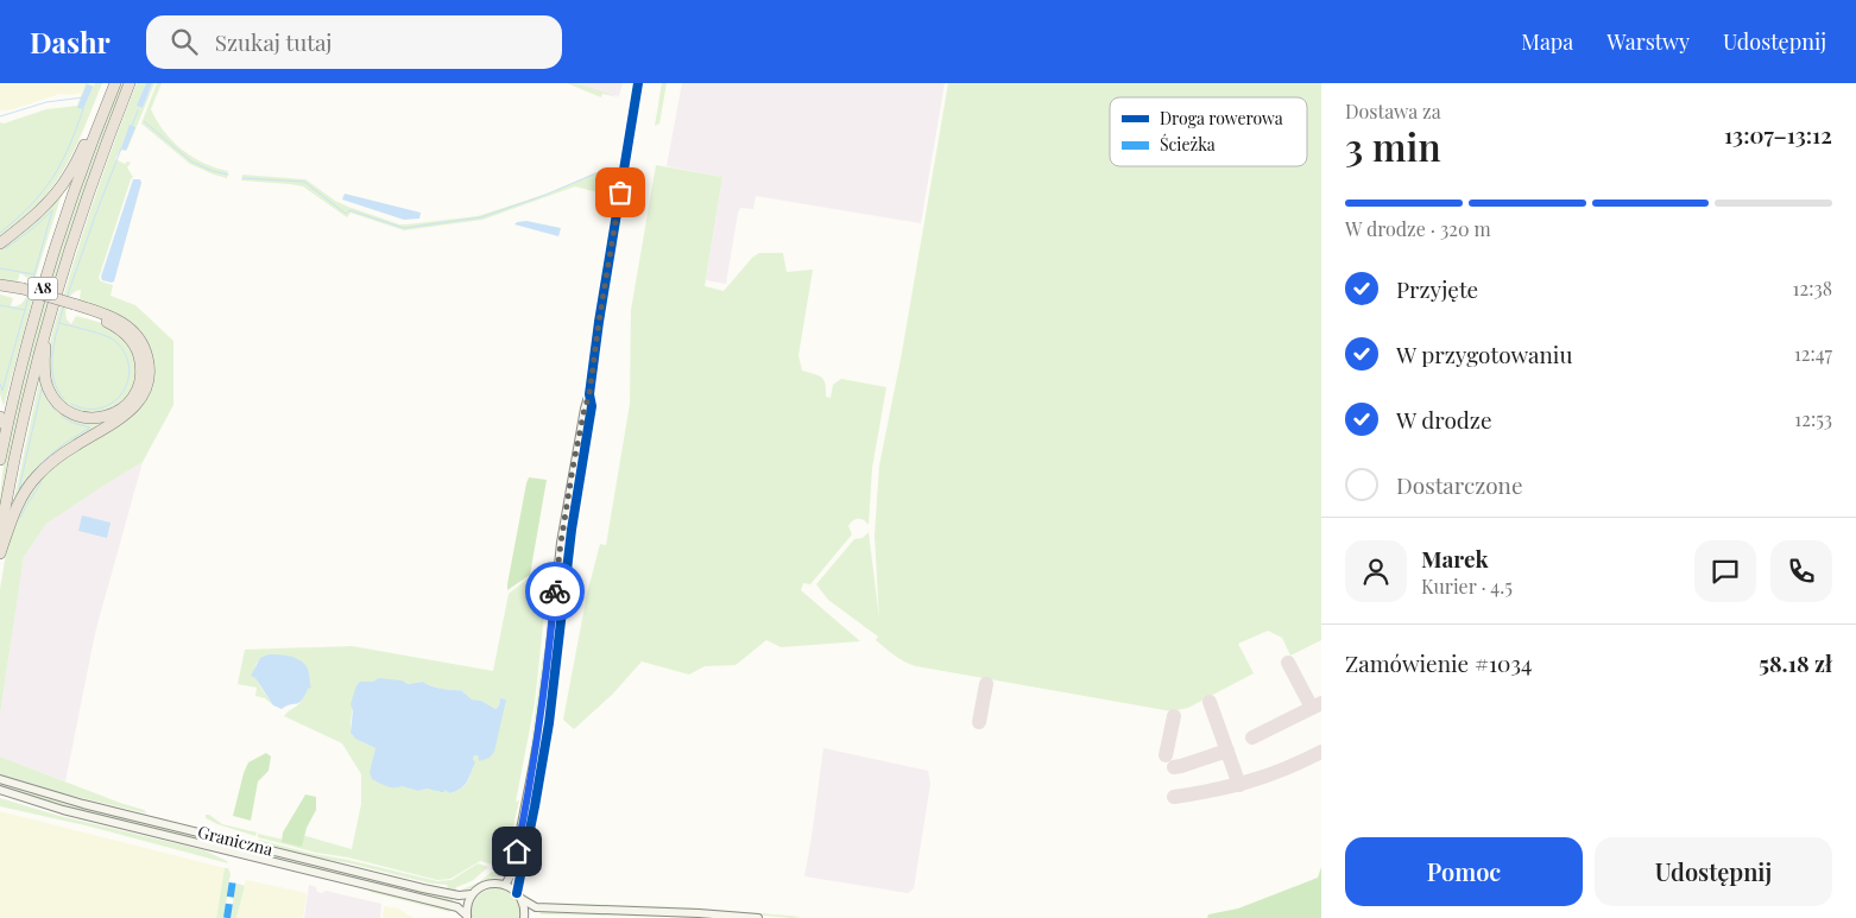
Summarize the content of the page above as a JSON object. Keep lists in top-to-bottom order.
{
  "streets": {
    "highway": ["A8"],
    "street": ["Graniczna"]
  },
  "legend": ["Droga rowerowa", "Ścieżka"],
  "page": {
    "header": "Dashr",
    "search": "Szukaj tutaj",
    "nav": ["Mapa", "Warstwy", "Udostępnij"],
    "heading": ["3 min", "Dostawa za", "13:07–13:12"],
    "panel": [
      "Marek",
      "Kurier · 4.5",
      "Zamówienie #1034",
      "58.18 zł"
    ],
    "bar": "W drodze · 320 m",
    "list": [
      ["Przyjęte", "12:38"],
      ["W przygotowaniu", "12:47"],
      ["W drodze", "12:53"],
      "Dostarczone"
    ],
    "buttons": ["Pomoc", "Udostępnij"]
  }
}
